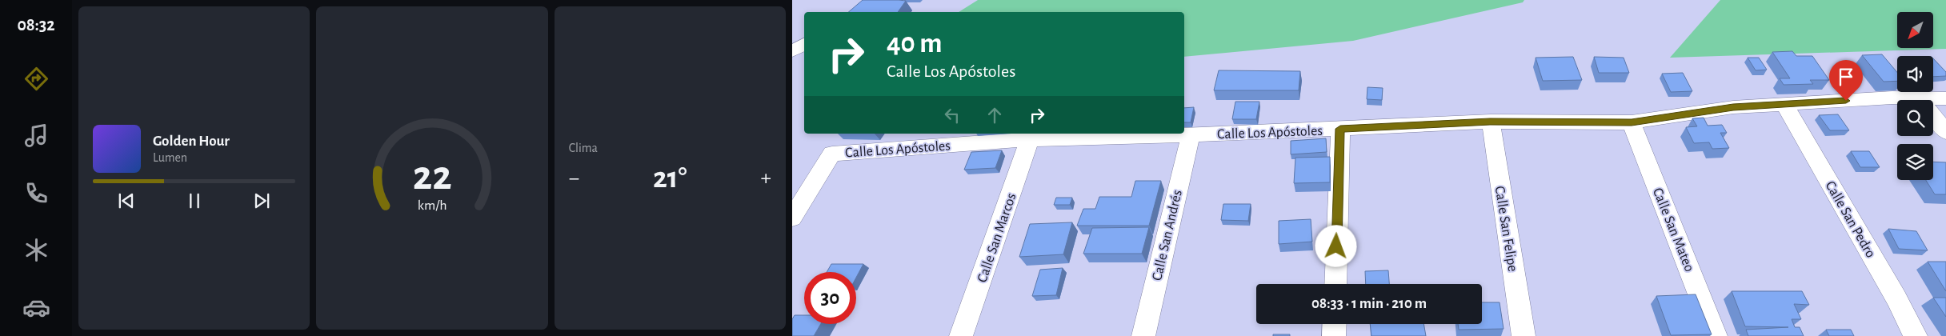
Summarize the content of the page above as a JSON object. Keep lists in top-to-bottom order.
{
  "streets": {
    "street": [
      "Calle Los Apóstoles",
      "Calle San Pedro",
      "Calle San Felipe",
      "Calle San Mateo",
      "Calle San Andrés",
      "Calle San Marcos"
    ]
  },
  "crossings": [
    ["Calle Los Apóstoles", "Calle San Pedro"],
    ["Calle Los Apóstoles", "Calle San Felipe"],
    ["Calle Los Apóstoles", "Calle San Mateo"],
    ["Calle Los Apóstoles", "Calle San Andrés"],
    ["Calle Los Apóstoles", "Calle San Marcos"]
  ],
  "north": "bottom left",
  "page": {
    "tabs": "08:32",
    "tile": "Clima",
    "turn": ["40 m", "Calle Los Apóstoles"],
    "song": ["Golden Hour", "Lumen"],
    "heat": ["−", "21°", "+"],
    "limit": "30",
    "trip": "08:33 · 1 min · 210 m",
    "gauge": ["22", "km/h"]
  }
}
